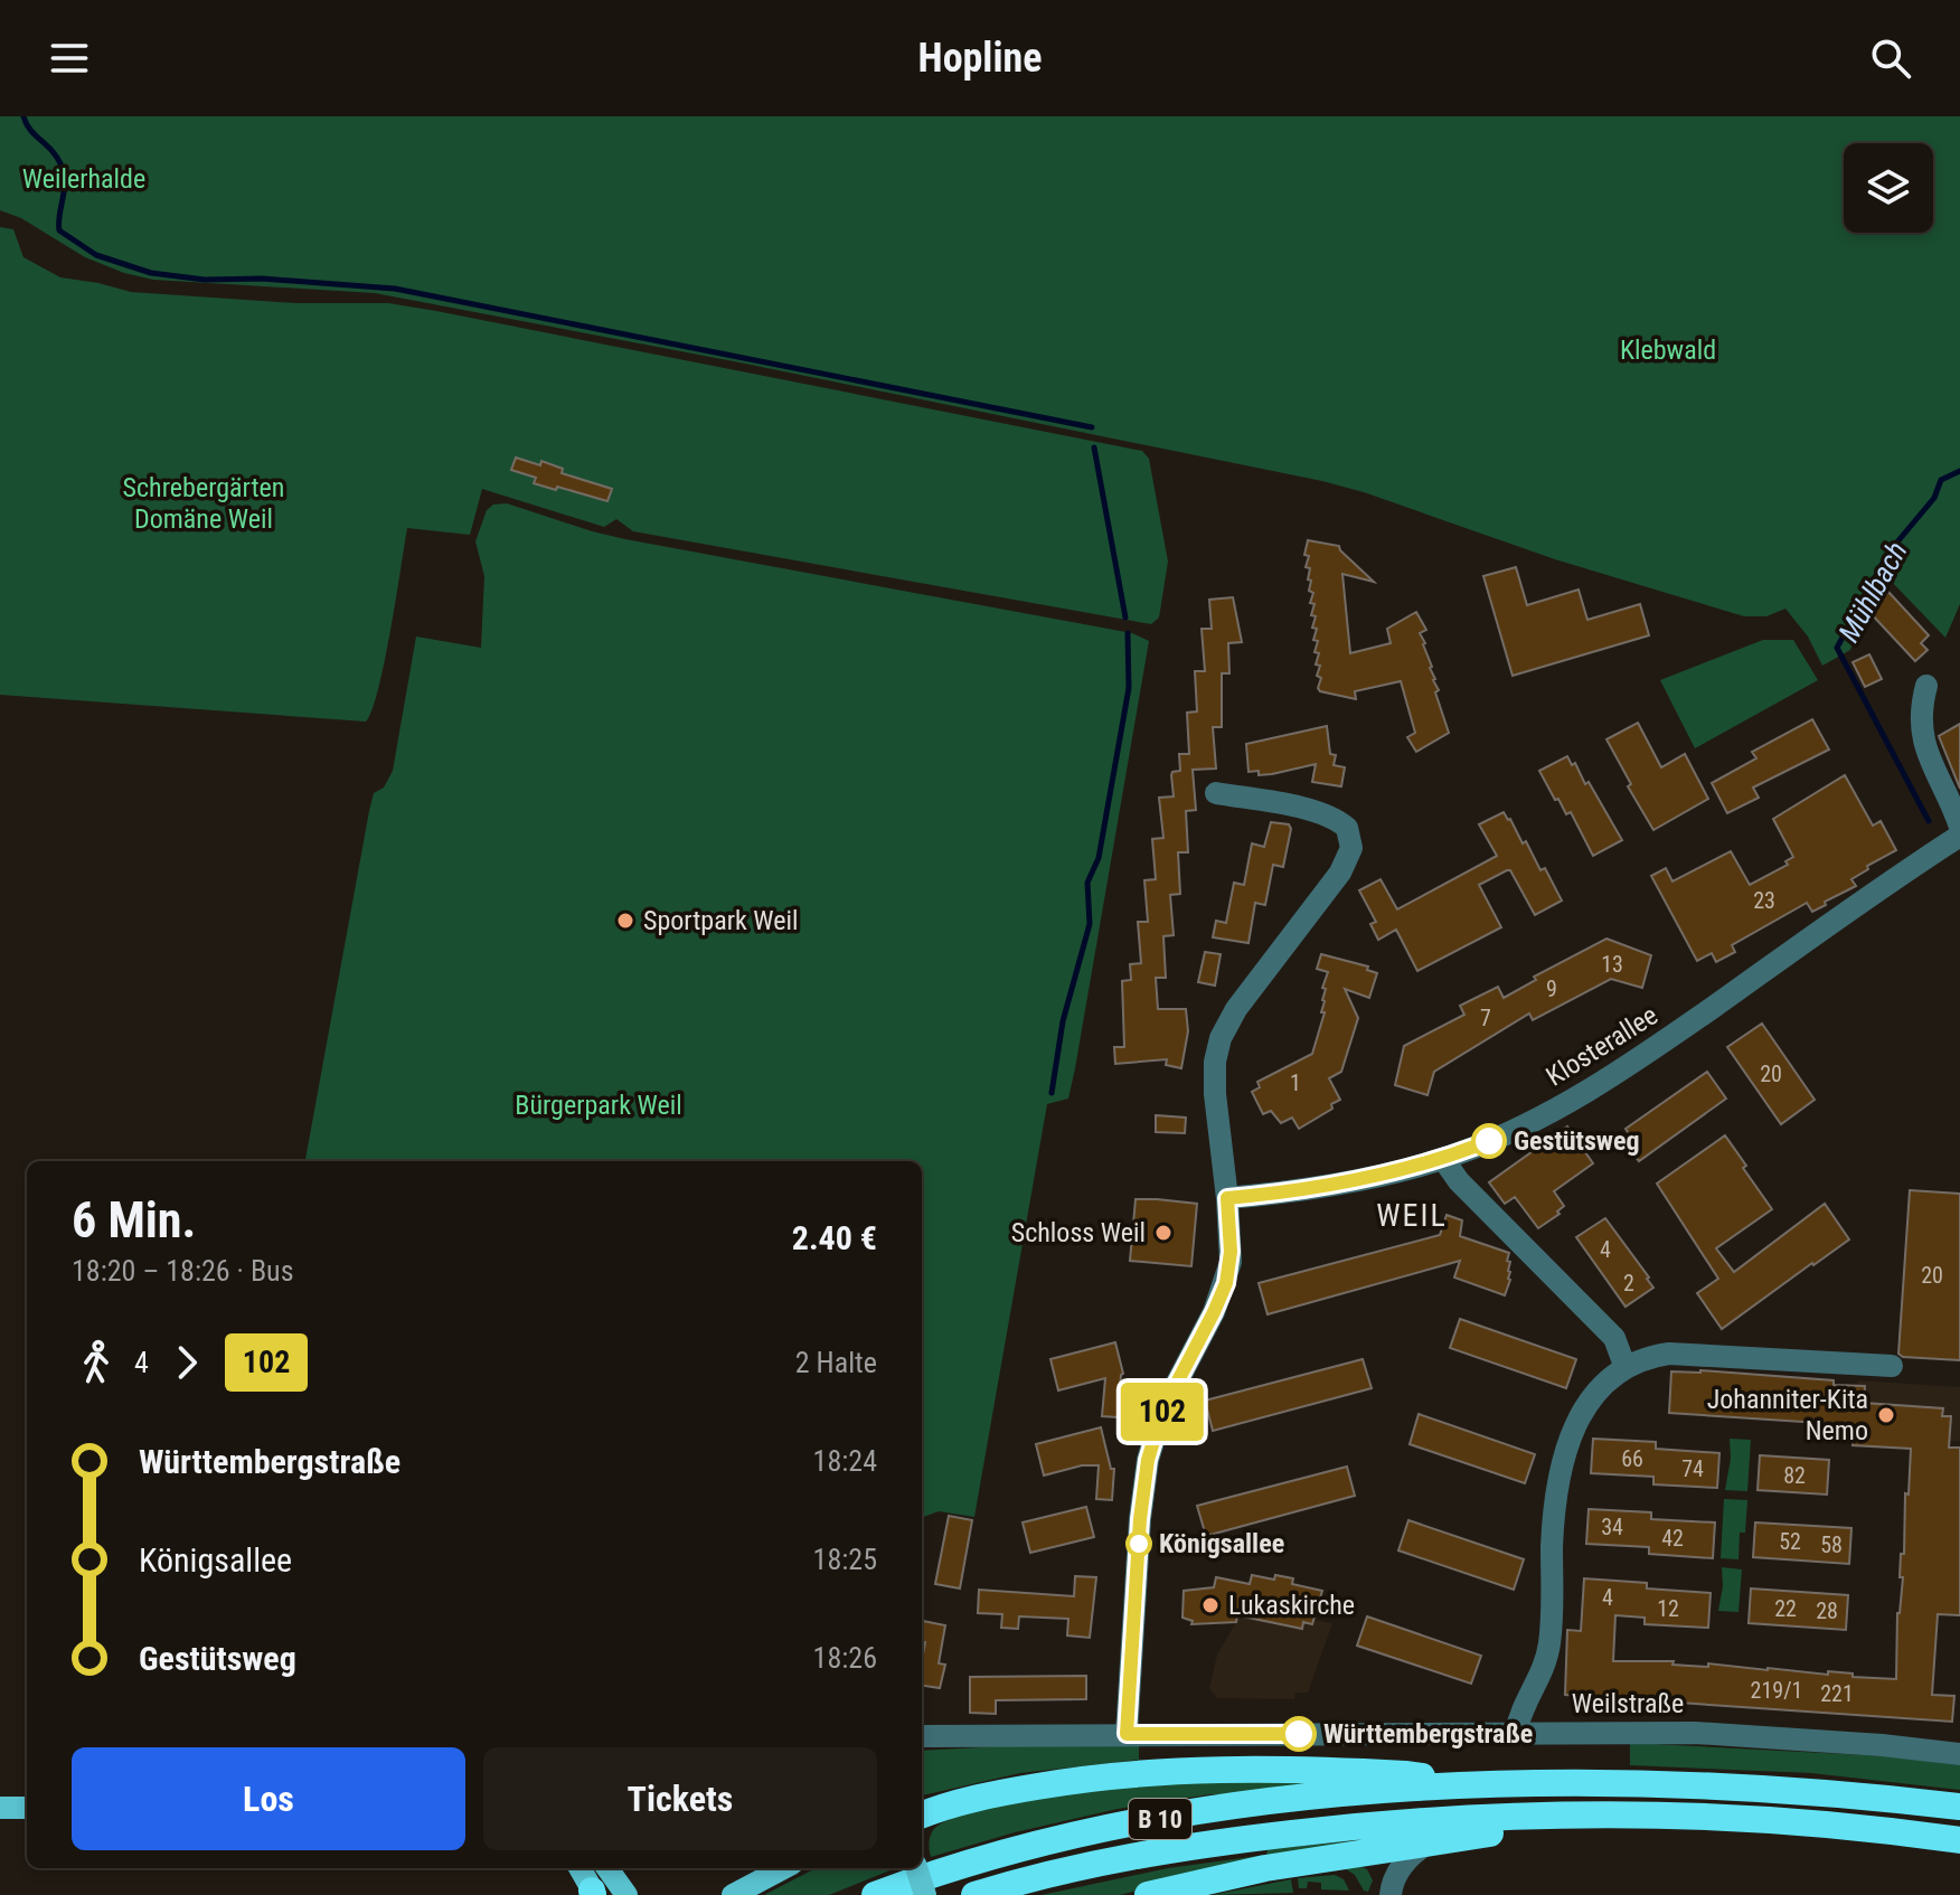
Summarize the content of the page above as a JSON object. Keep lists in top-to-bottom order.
{
  "streets": {
    "highway": ["B 10"],
    "street": ["Klosterallee", "Weilstraße"]
  },
  "districts": ["WEIL"],
  "water": ["Mühlbach"],
  "parks": [
    "Weilerhalde",
    "Klebwald",
    "Schrebergärten Domäne Weil",
    "Bürgerpark Weil"
  ],
  "places": [
    "Sportpark Weil",
    "Gestütsweg",
    "Schloss Weil",
    "Johanniter-Kita Nemo",
    "Königsallee",
    "Lukaskirche",
    "Württembergstraße"
  ],
  "lines": ["bus line 102"],
  "house_numbers": [
    "23",
    "13",
    "9",
    "7",
    "20",
    "1",
    "4",
    "20",
    "2",
    "66",
    "74",
    "82",
    "34",
    "42",
    "52",
    "58",
    "4",
    "12",
    "22",
    "28",
    "219/1",
    "221"
  ],
  "page": {
    "header": "Hopline",
    "on_map": "102",
    "heading": ["6 Min.", "18:20 – 18:26 · Bus", "2.40 €"],
    "legs": ["4", "102", "2 Halte"],
    "list": [
      {
        "name": "Württembergstraße",
        "value": "18:24"
      },
      {
        "name": "Königsallee",
        "value": "18:25"
      },
      {
        "name": "Gestütsweg",
        "value": "18:26"
      }
    ],
    "buttons": ["Los", "Tickets"]
  }
}
